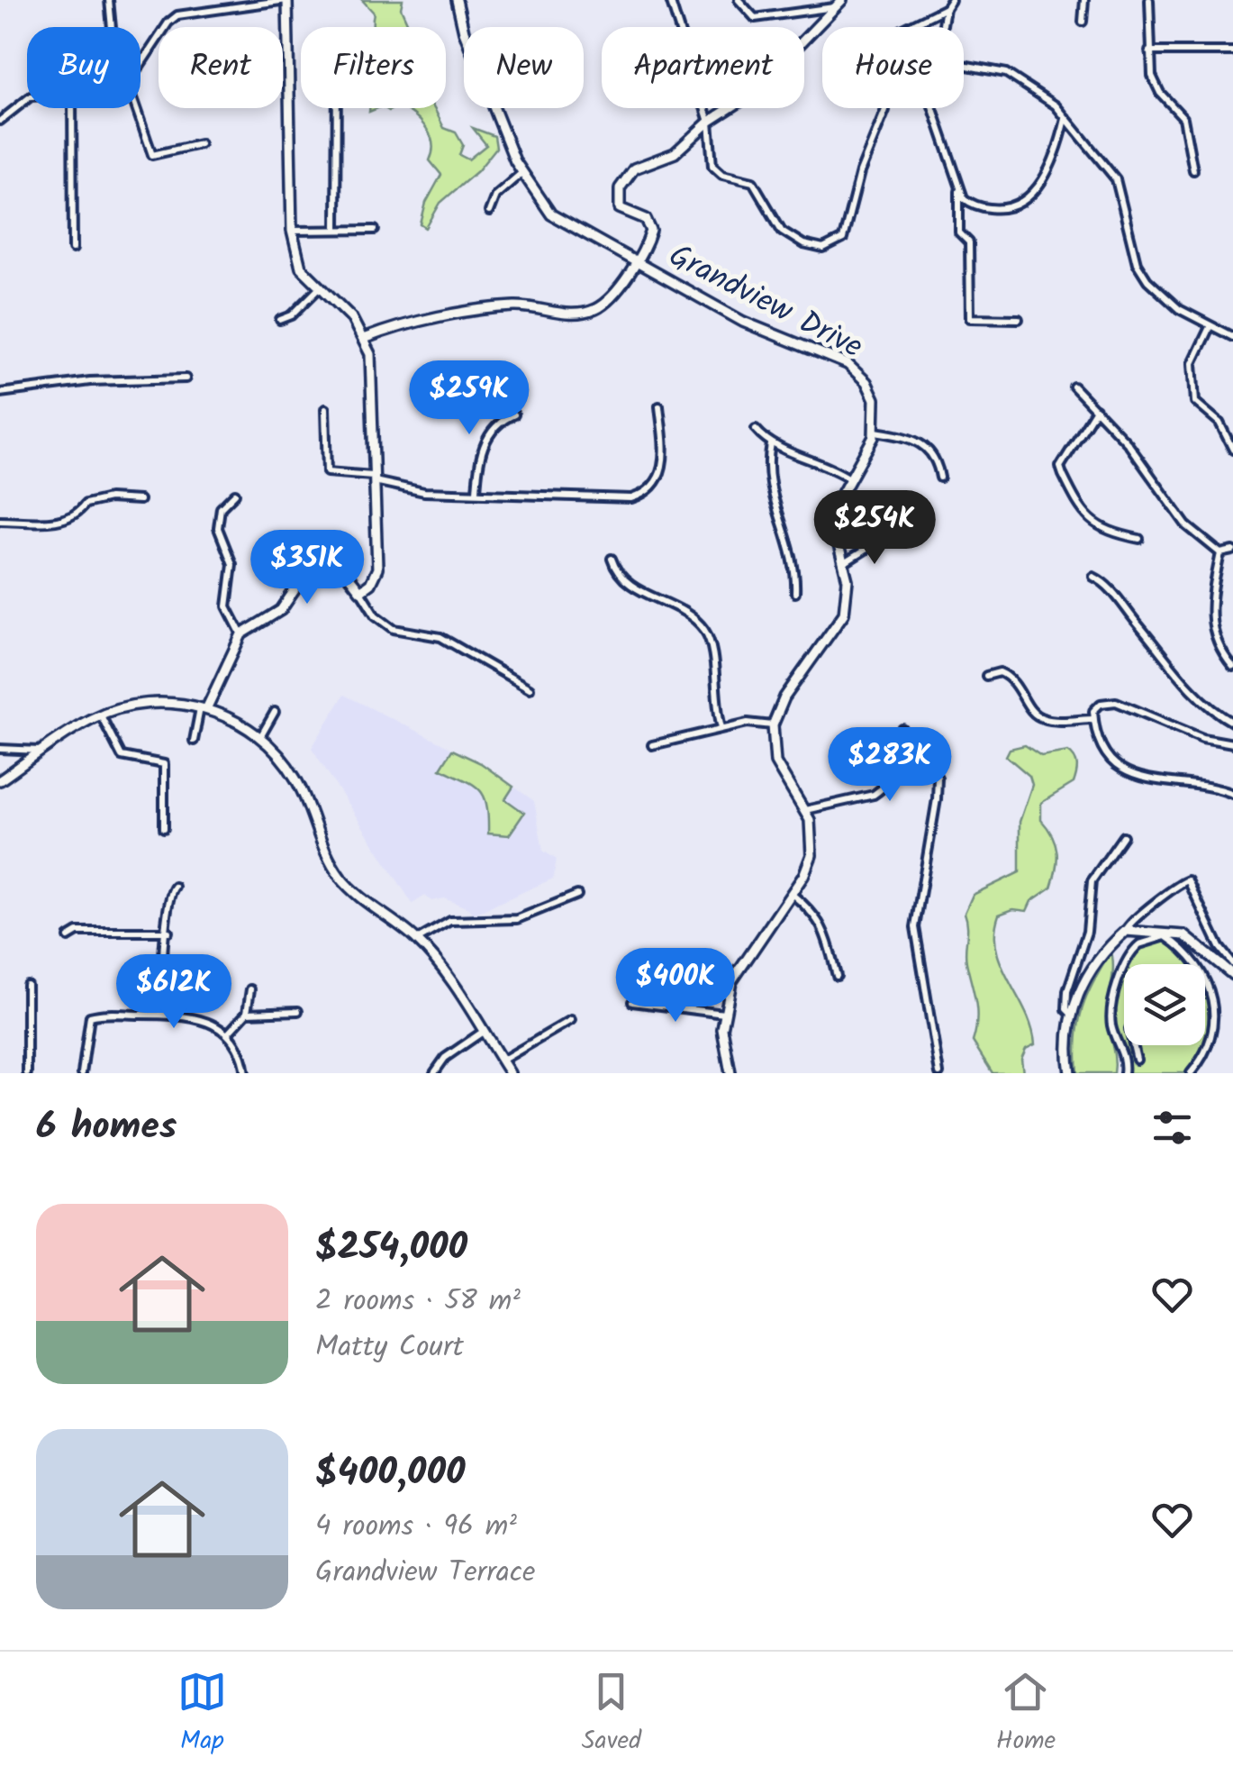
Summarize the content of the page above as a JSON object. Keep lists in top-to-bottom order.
{
  "streets": {
    "street": ["Grandview Drive"]
  },
  "page": {
    "chip": [
      "Buy",
      "Rent",
      "Filters",
      "New",
      "Apartment",
      "House"
    ],
    "price": [
      "$259K",
      "$254K",
      "$351K",
      "$283K",
      "$400K",
      "$612K"
    ],
    "heading": "6 homes",
    "list": [
      {
        "name": "$254,000",
        "note": "2 rooms · 58 m² · Matty Court"
      },
      {
        "name": "$400,000",
        "note": "4 rooms · 96 m² · Grandview Terrace"
      }
    ],
    "tabs": ["Map", "Saved", "Home"]
  }
}
